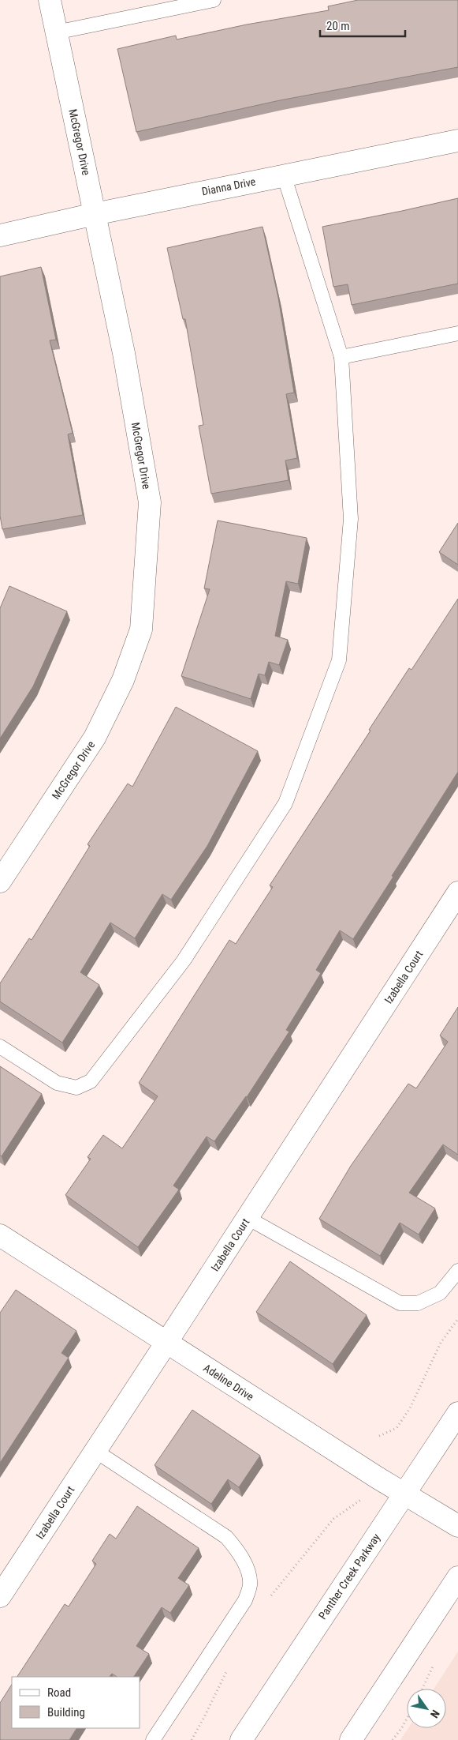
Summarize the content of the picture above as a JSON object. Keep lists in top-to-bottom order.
{
  "streets": {
    "street": [
      "McGregor Drive",
      "Dianna Drive",
      "Izabella Court",
      "Adeline Drive",
      "Panther Creek Parkway"
    ]
  },
  "crossings": [
    ["McGregor Drive", "Dianna Drive"],
    ["Izabella Court", "Adeline Drive"],
    ["Adeline Drive", "Panther Creek Parkway"]
  ],
  "legend": ["Road", "Building"],
  "scale_bar": "20 m",
  "north": "bottom right"
}
